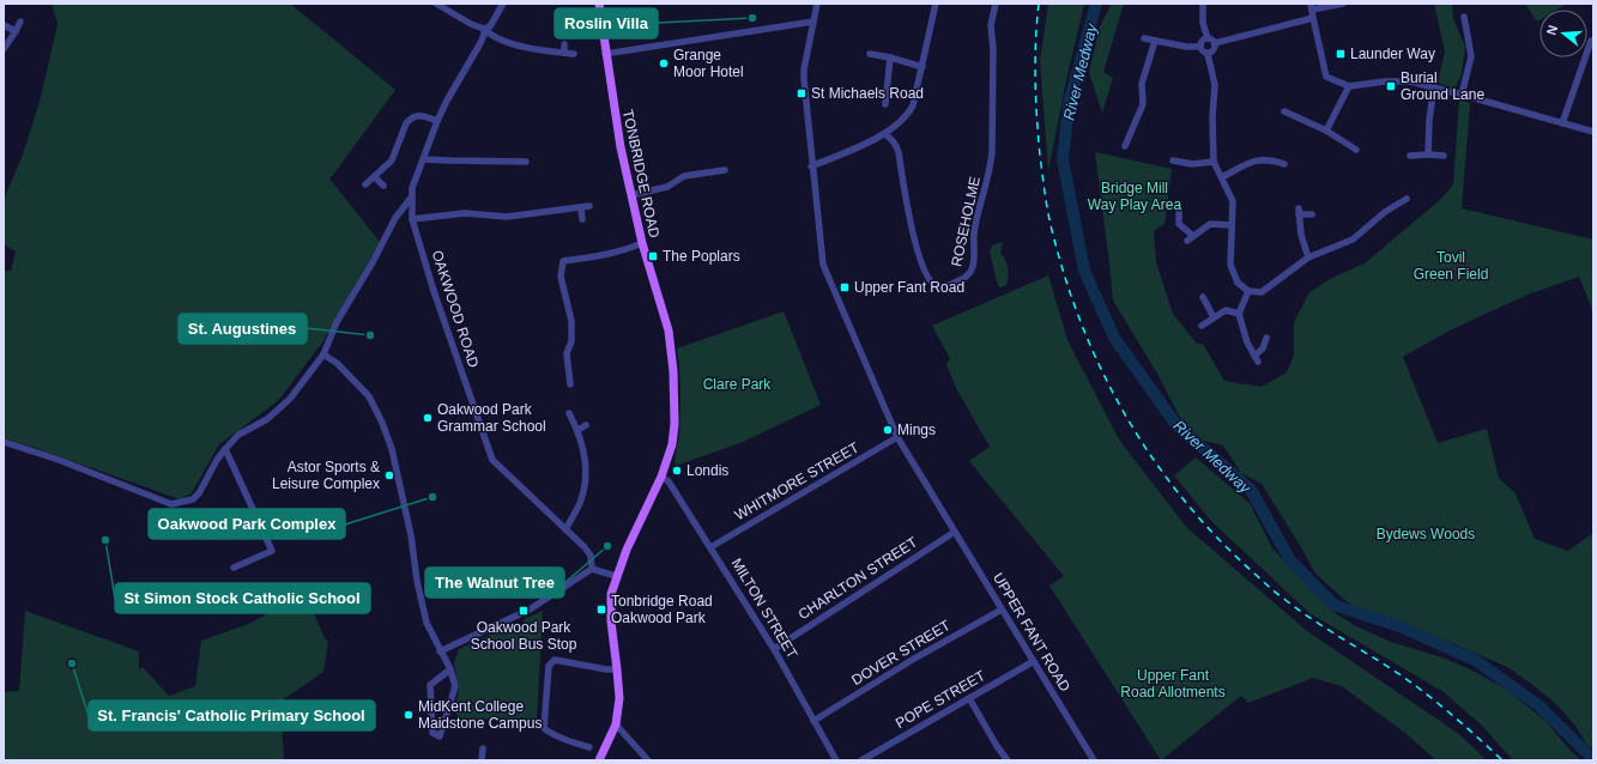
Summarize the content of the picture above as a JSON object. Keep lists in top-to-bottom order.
{
  "streets": {
    "main road": ["TONBRIDGE ROAD"],
    "street": [
      "ROSEHOLME",
      "OAKWOOD ROAD",
      "WHITMORE STREET",
      "CHARLTON STREET",
      "MILTON STREET",
      "UPPER FANT ROAD",
      "DOVER STREET",
      "POPE STREET"
    ]
  },
  "crossings": [
    ["TONBRIDGE ROAD", "MILTON STREET"],
    ["WHITMORE STREET", "MILTON STREET"],
    ["WHITMORE STREET", "UPPER FANT ROAD"],
    ["CHARLTON STREET", "MILTON STREET"],
    ["CHARLTON STREET", "UPPER FANT ROAD"],
    ["MILTON STREET", "DOVER STREET"],
    ["UPPER FANT ROAD", "DOVER STREET"],
    ["UPPER FANT ROAD", "POPE STREET"]
  ],
  "water": ["River Medway"],
  "parks": [
    "Bridge Mill Way Play Area",
    "Tovil Green Field",
    "Clare Park",
    "Bydews Woods",
    "Upper Fant Road Allotments"
  ],
  "places": {
    "other": [
      "Roslin Villa",
      "Grange Moor Hotel",
      "St. Augustines",
      "Oakwood Park Grammar School",
      "Mings",
      "Londis",
      "Astor Sports & Leisure Complex",
      "Oakwood Park Complex",
      "St Simon Stock Catholic School",
      "The Walnut Tree",
      "St. Francis' Catholic Primary School",
      "MidKent College Maidstone Campus"
    ],
    "transit": [
      "Launder Way",
      "Burial Ground Lane",
      "St Michaels Road",
      "The Poplars",
      "Upper Fant Road",
      "Tonbridge Road Oakwood Park",
      "Oakwood Park School Bus Stop"
    ]
  },
  "north": "left"
}
